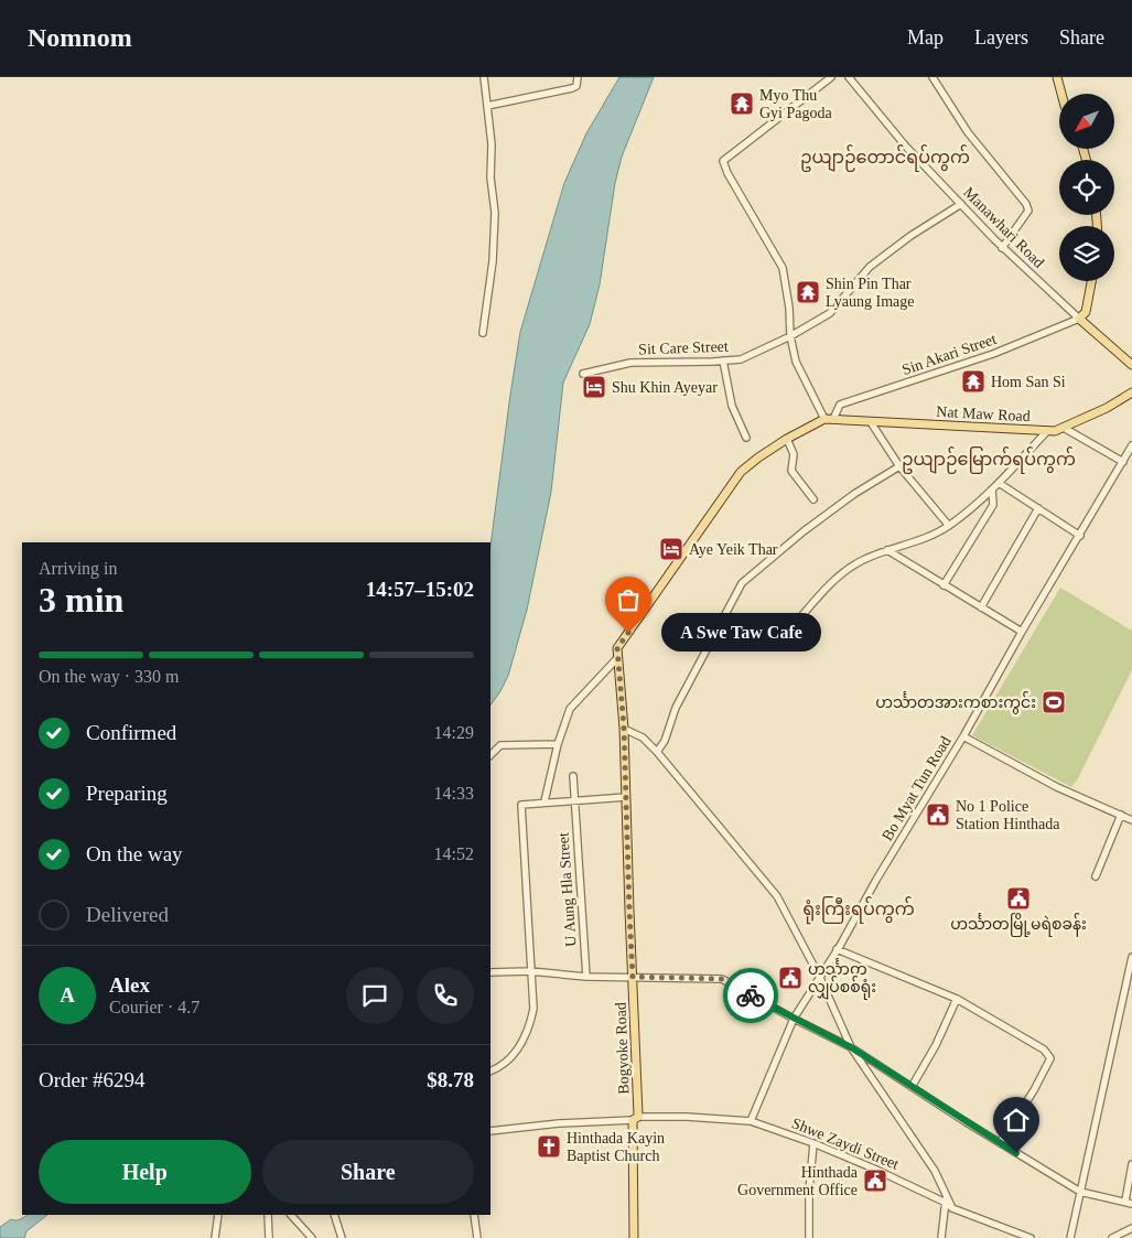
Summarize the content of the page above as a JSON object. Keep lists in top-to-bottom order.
{
  "streets": {
    "main road": ["Nat Maw Road", "Bogyoke Road"],
    "street": [
      "Manawhari Road",
      "Sit Care Street",
      "Sin Akari Street",
      "Bo Myat Tun Road",
      "U Aung Hla Street",
      "Shwe Zaydi Street"
    ]
  },
  "crossings": [
    ["Manawhari Road", "Sit Care Street"],
    ["Manawhari Road", "Sin Akari Street"],
    ["Sin Akari Street", "Nat Maw Road"],
    ["Bo Myat Tun Road", "Shwe Zaydi Street"],
    ["Bogyoke Road", "Shwe Zaydi Street"]
  ],
  "districts": ["ဥယျာဉ်တောင်ရပ်ကွက်", "ဥယျာဉ်မြောက်ရပ်ကွက်", "ရုံးကြီးရပ်ကွက်"],
  "places": {
    "temple": ["Myo Thu Gyi Pagoda", "Shin Pin Thar Lyaung Image", "Hom San Si"],
    "hotel": ["Shu Khin Ayeyar", "Aye Yeik Thar"],
    "other": ["A Swe Taw Cafe"],
    "sports": ["ဟင်္သာတအားကစားကွင်း"],
    "public building": [
      "No 1 Police Station Hinthada",
      "ဟင်္သာတမြို့မရဲစခန်း",
      "ဟင်္သာတ လျှပ်စစ်ရုံး",
      "Hinthada Government Office"
    ],
    "church": ["Hinthada Kayin Baptist Church"]
  },
  "north": "bottom left",
  "page": {
    "header": "Nomnom",
    "nav": ["Map", "Layers", "Share"],
    "heading": ["3 min", "Arriving in", "14:57–15:02"],
    "panel": [
      "Alex",
      "Courier · 4.7",
      "Order #6294",
      "$8.78"
    ],
    "bubble": "A Swe Taw Cafe",
    "bar": "On the way · 330 m",
    "list": [
      ["Confirmed", "14:29"],
      ["Preparing", "14:33"],
      ["On the way", "14:52"],
      "Delivered"
    ],
    "round": "A",
    "buttons": ["Help", "Share"]
  }
}
